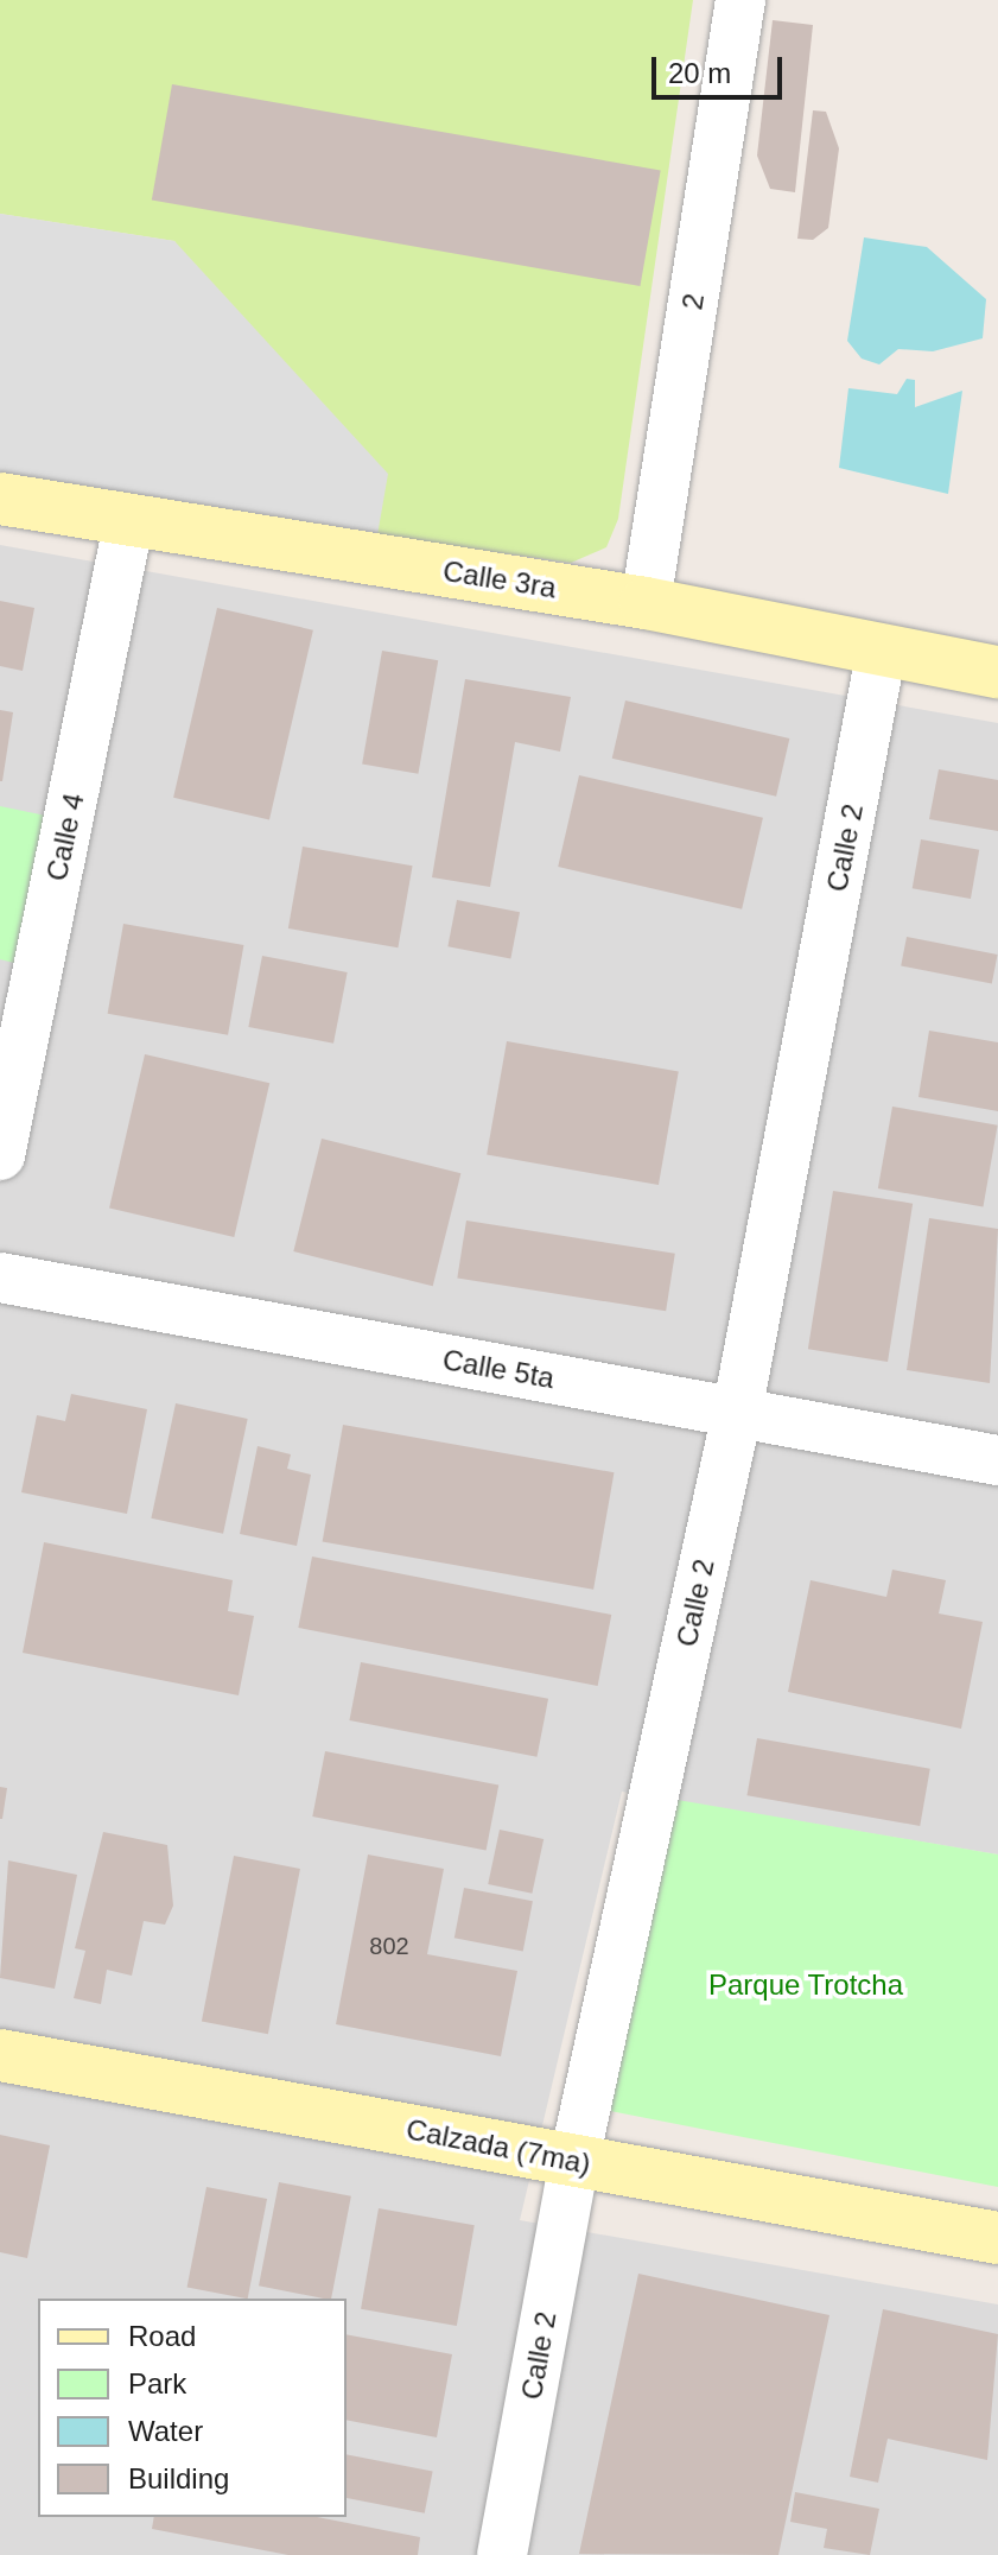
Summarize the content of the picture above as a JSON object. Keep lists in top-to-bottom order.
{
  "streets": {
    "main road": ["Calle 3ra", "Calzada (7ma)"],
    "street": [
      "2",
      "Calle 4",
      "Calle 2",
      "Calle 5ta"
    ]
  },
  "crossings": [
    ["2", "Calle 3ra"],
    ["Calle 3ra", "Calle 4"],
    ["Calle 3ra", "Calle 2"],
    ["Calle 2", "Calle 5ta"],
    ["Calle 2", "Calzada (7ma)"]
  ],
  "parks": ["Parque Trotcha"],
  "house_numbers": ["802"],
  "legend": [
    "Road",
    "Park",
    "Water",
    "Building"
  ],
  "scale_bar": "20 m"
}
